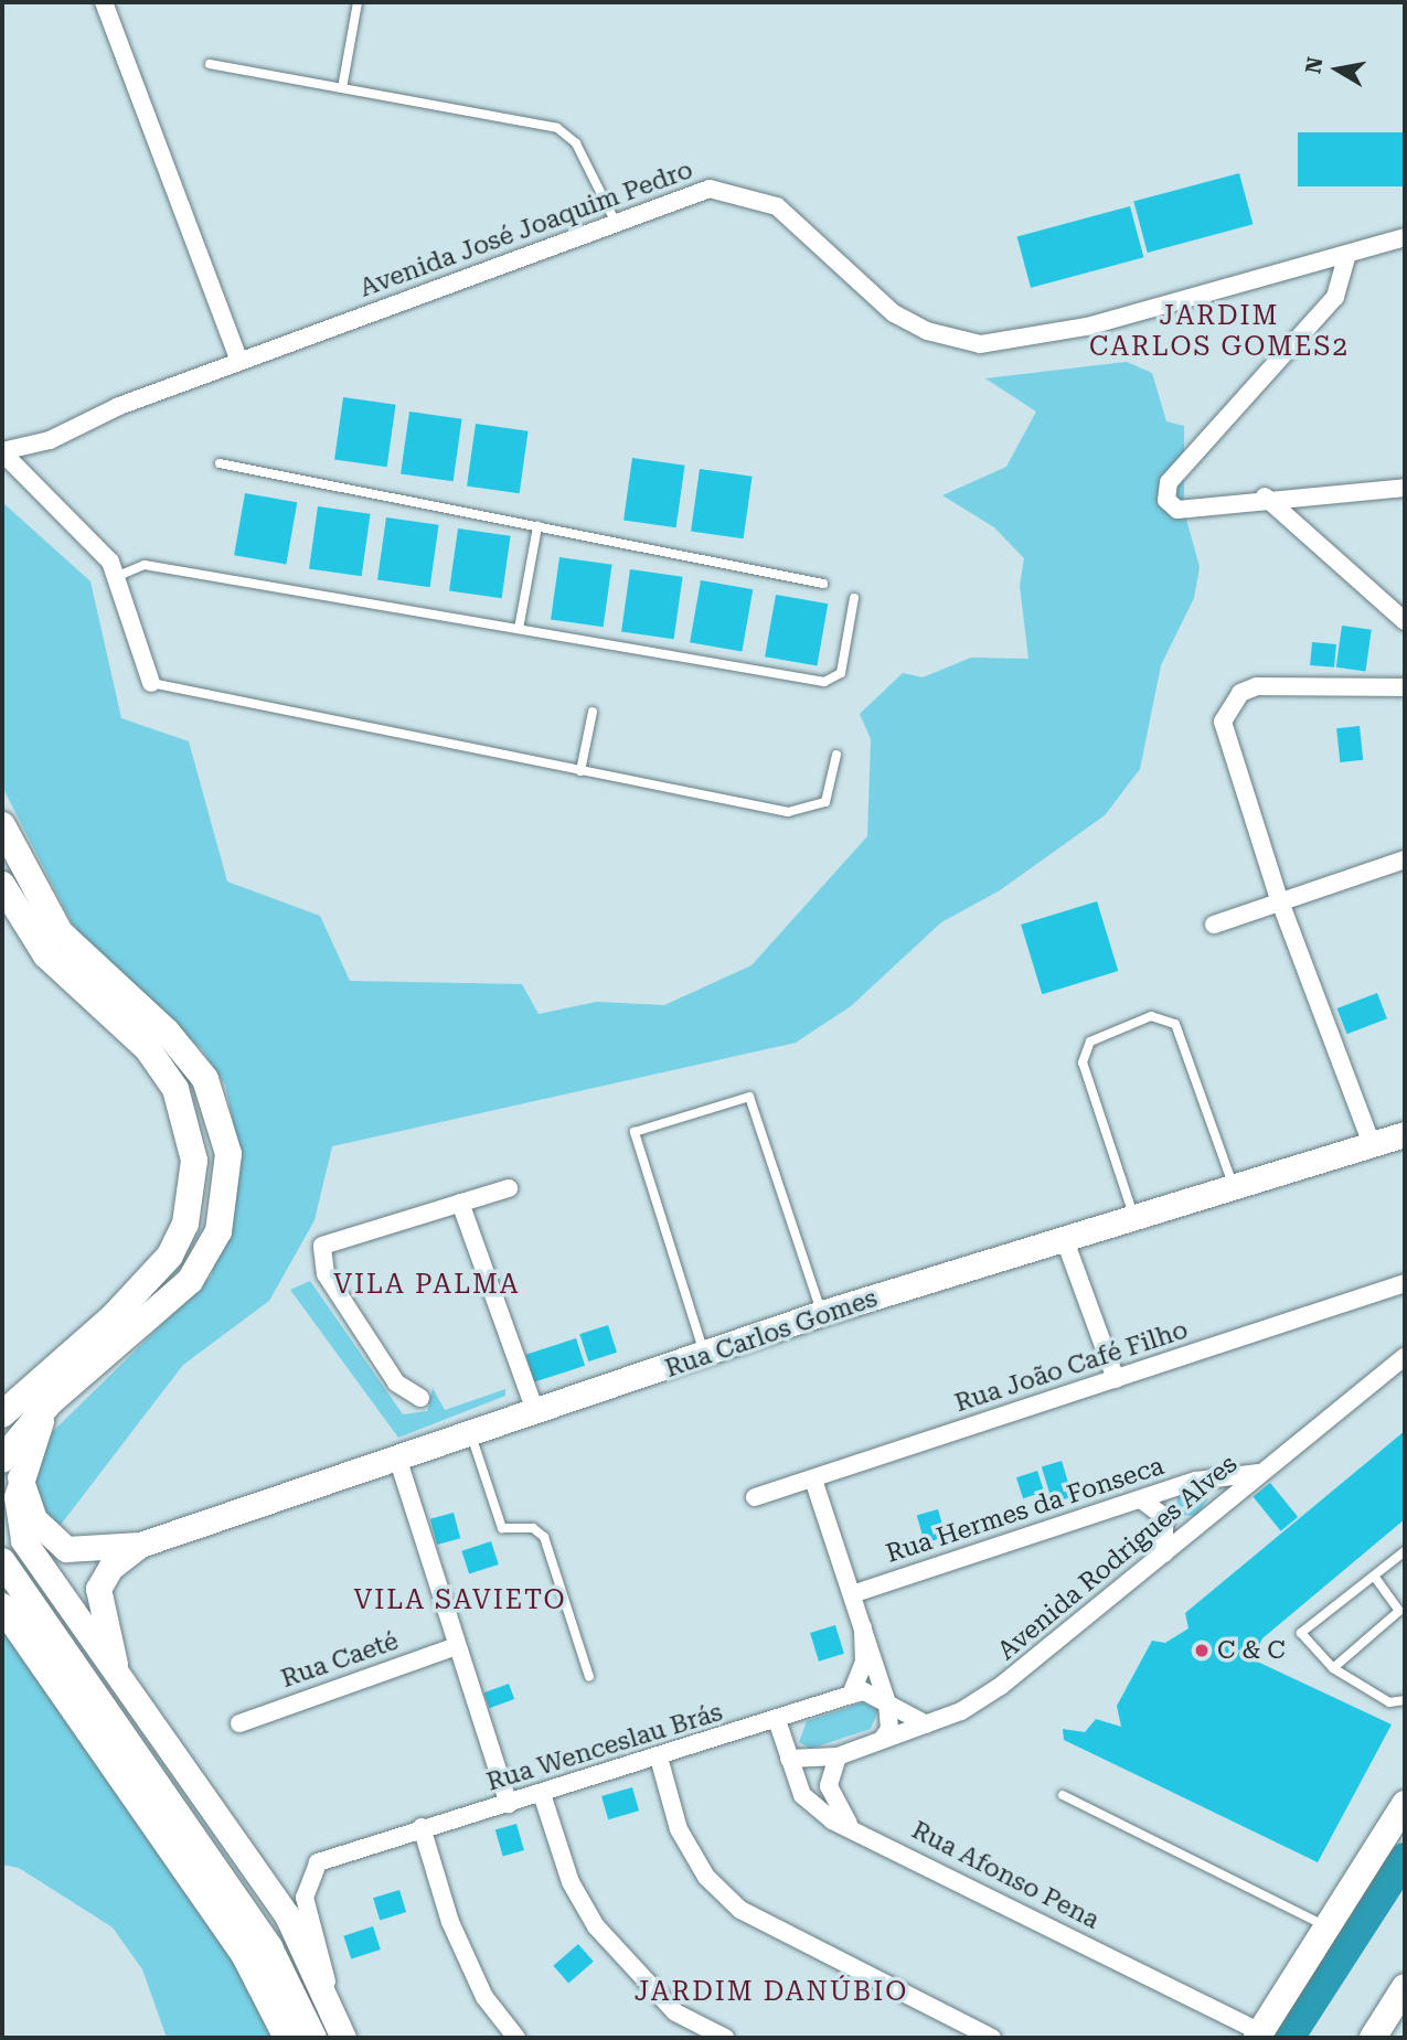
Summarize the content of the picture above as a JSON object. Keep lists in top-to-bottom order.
{
  "streets": {
    "main road": ["Rua Carlos Gomes"],
    "street": [
      "Avenida José Joaquim Pedro",
      "Rua João Café Filho",
      "Rua Hermes da Fonseca",
      "Avenida Rodrigues Alves",
      "Rua Caeté",
      "Rua Wenceslau Brás",
      "Rua Afonso Pena"
    ]
  },
  "crossings": [
    ["Rua Hermes da Fonseca", "Avenida Rodrigues Alves"],
    ["Avenida Rodrigues Alves", "Rua Afonso Pena"],
    ["Rua Wenceslau Brás", "Rua Afonso Pena"]
  ],
  "districts": [
    "JARDIM CARLOS GOMES2",
    "VILA PALMA",
    "VILA SAVIETO",
    "JARDIM DANÚBIO"
  ],
  "places": ["C & C"],
  "north": "left"
}
